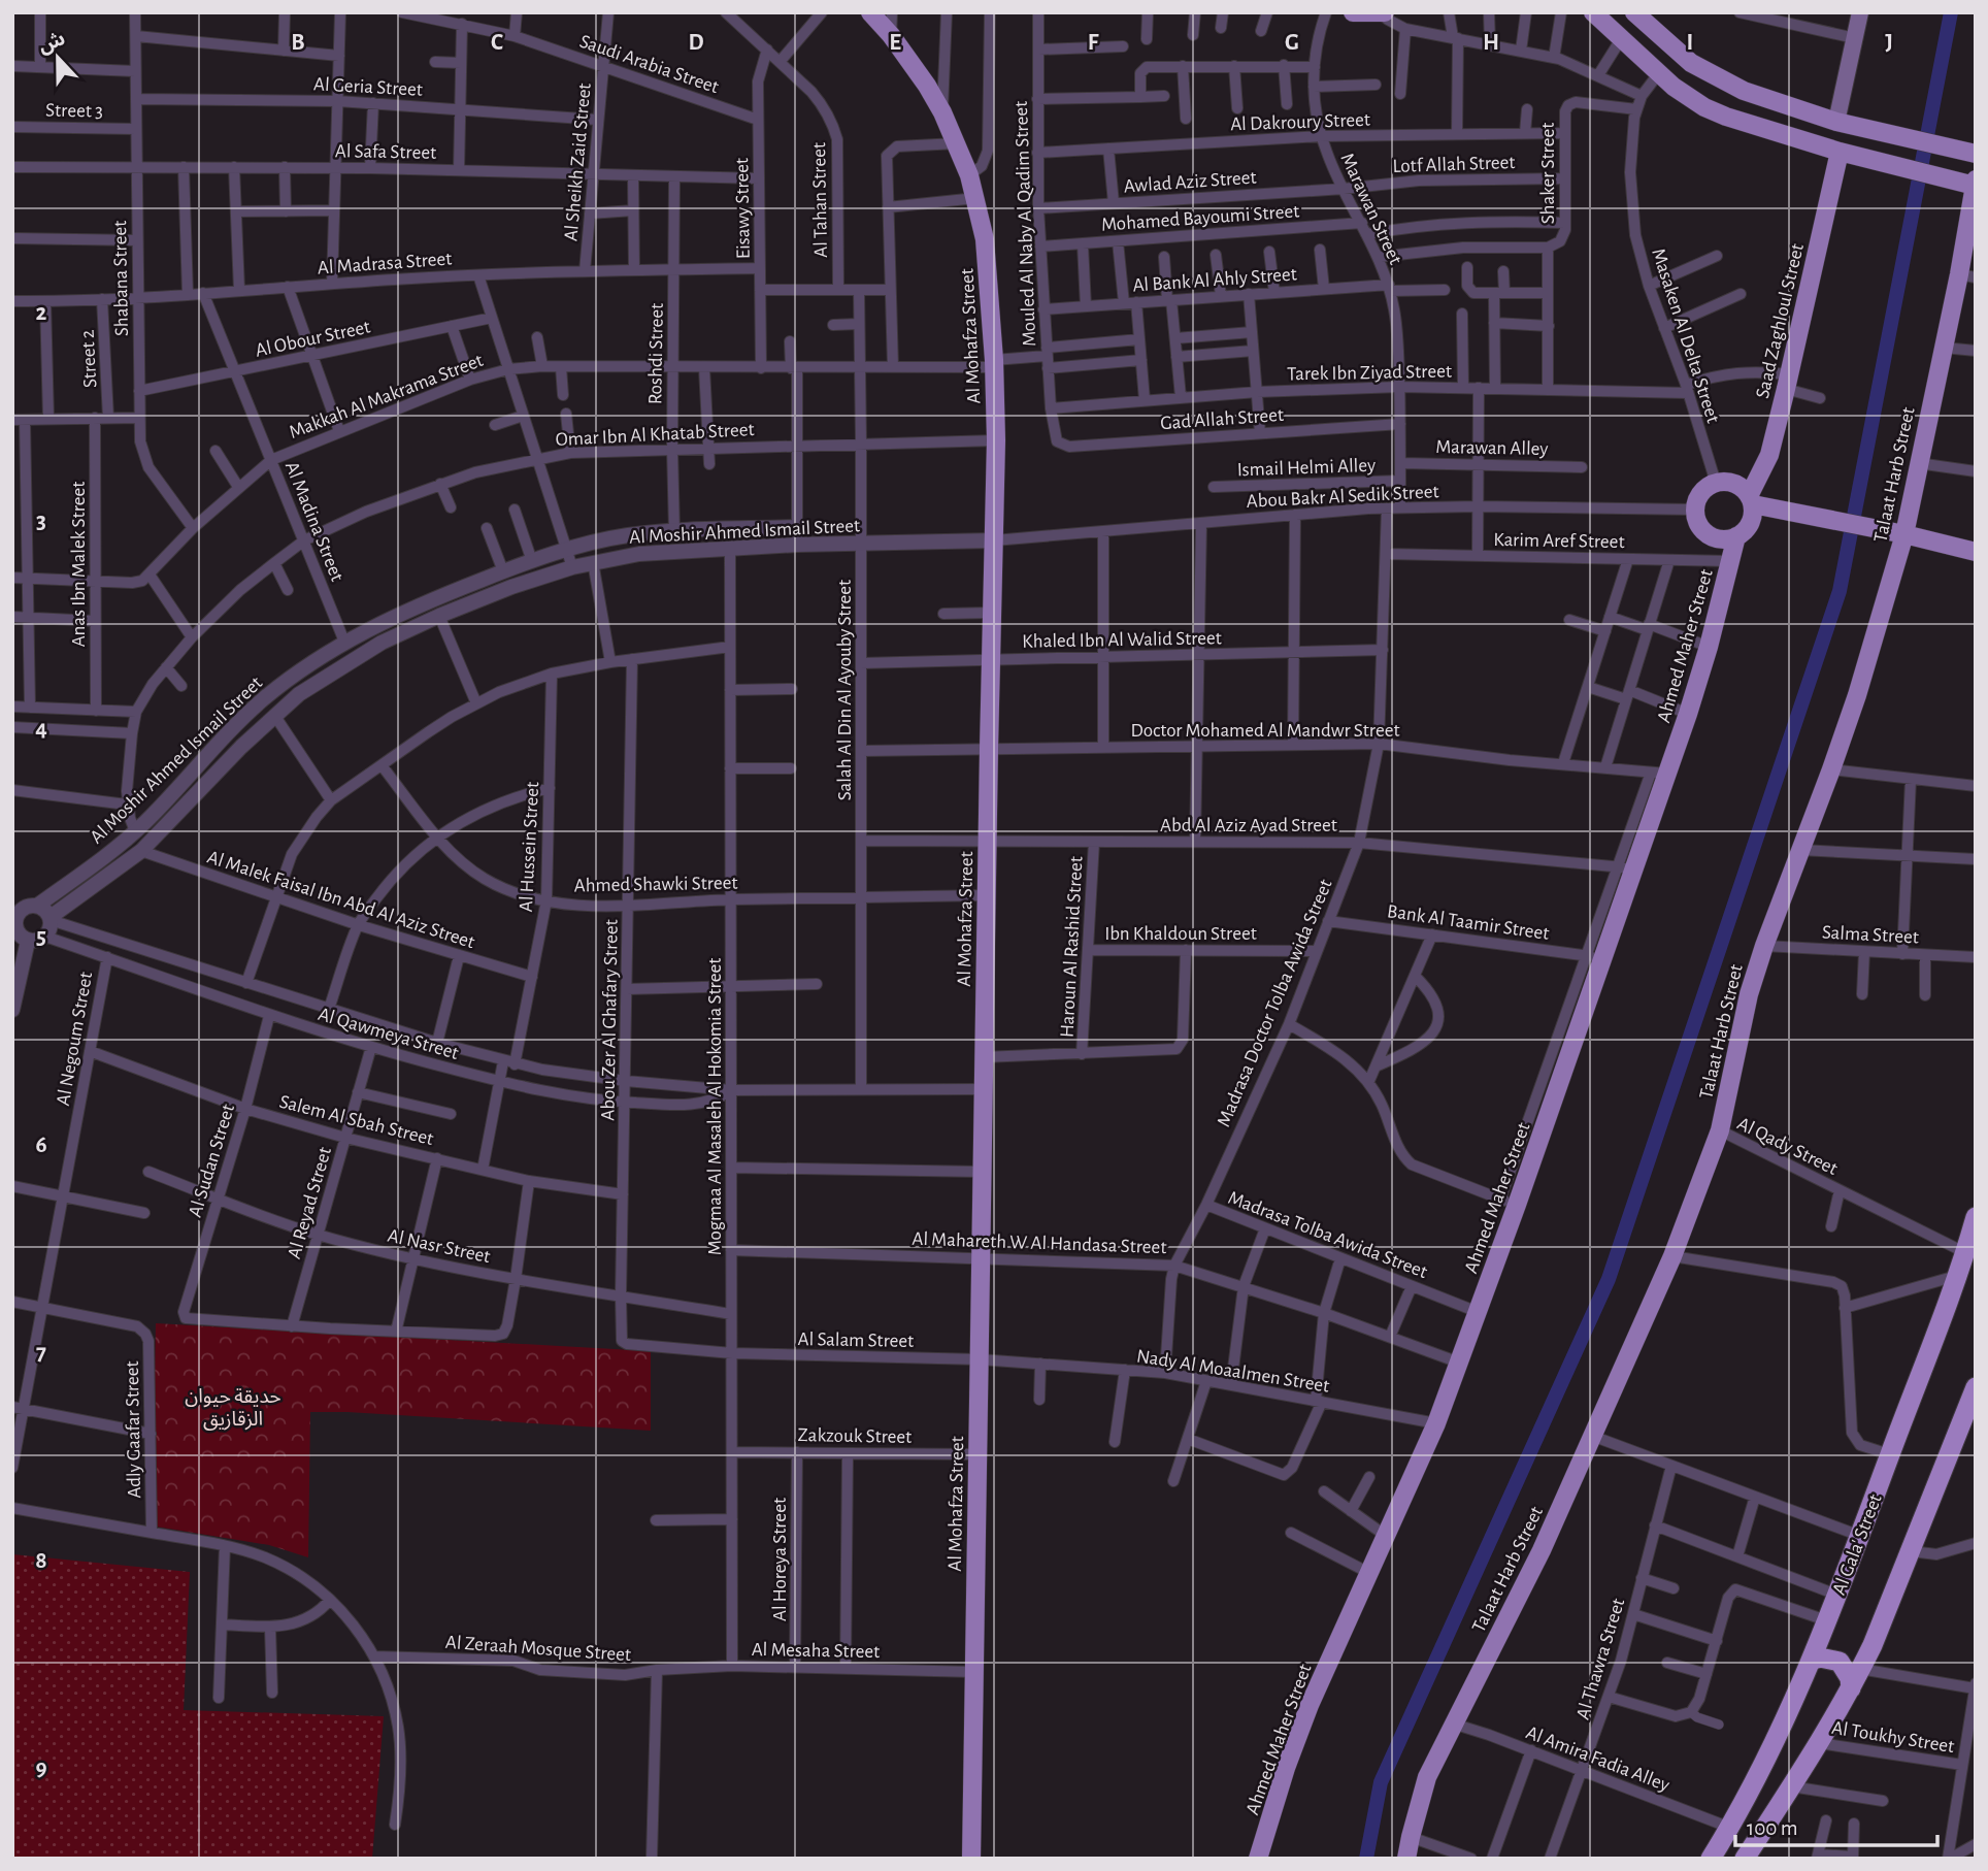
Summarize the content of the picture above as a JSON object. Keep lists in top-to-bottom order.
{
  "streets": {
    "highway": ["Al Gala' Street"],
    "main road": [
      "Saad Zaghloul Street",
      "Al Mohafza Street",
      "Talaat Harb Street",
      "Ahmed Maher Street"
    ],
    "street": [
      "Saudi Arabia Street",
      "Al Geria Street",
      "Street 3",
      "Al Dakroury Street",
      "Al Safa Street",
      "Al Sheikh Zaid Street",
      "Lotf Allah Street",
      "Shaker Street",
      "Awlad Aziz Street",
      "Al Tahan Street",
      "Eisawy Street",
      "Marawan Street",
      "Mohamed Bayoumi Street",
      "Mouled Al Naby Al Qadim Street",
      "Al Madrasa Street",
      "Shabana Street",
      "Al Bank Al Ahly Street",
      "Masaken Al Delta Street",
      "Al Obour Street",
      "Roshdi Street",
      "Street 2",
      "Tarek Ibn Ziyad Street",
      "Makkah Al Makrama Street",
      "Gad Allah Street",
      "Omar Ibn Al Khatab Street",
      "Marawan Alley",
      "Ismail Helmi Alley",
      "Abou Bakr Al Sedik Street",
      "Al Madina Street",
      "Al Moshir Ahmed Ismail Street",
      "Karim Aref Street",
      "Anas Ibn Malek Street",
      "Khaled Ibn Al Walid Street",
      "Salah Al Din Al Ayouby Street",
      "Doctor Mohamed Al Mandwr Street",
      "Abd Al Aziz Ayad Street",
      "Al Hussein Street",
      "Ahmed Shawki Street",
      "Al Malek Faisal Ibn Abd Al Aziz Street",
      "Bank Al Taamir Street",
      "Ibn Khaldoun Street",
      "Salma Street",
      "Haroun Al Rashid Street",
      "Madrasa Doctor Tolba Awida Street",
      "Abou Zer Al Ghafary Street",
      "Al Qawmeya Street",
      "Al Negoum Street",
      "Mogmaa Al Masaleh Al Hokomia Street",
      "Salem Al Sbah Street",
      "Al Qady Street",
      "Al Sudan Street",
      "Al Reyad Street",
      "Madrasa Tolba Awida Street",
      "Al Mahareth W Al Handasa Street",
      "Al Nasr Street",
      "Al Salam Street",
      "Nady Al Moaalmen Street",
      "Adly Gaafar Street",
      "Zakzouk Street",
      "Al Horeya Street",
      "Al Zeraah Mosque Street",
      "Al Mesaha Street",
      "Al Thawra Street",
      "Al Toukhy Street",
      "Al Amira Fadia Alley"
    ]
  },
  "crossings": [
    ["Saudi Arabia Street", "Al Sheikh Zaid Street"],
    ["Saudi Arabia Street", "Eisawy Street"],
    ["Al Geria Street", "Al Sheikh Zaid Street"],
    ["Al Geria Street", "Shabana Street"],
    ["Street 3", "Shabana Street"],
    ["Al Dakroury Street", "Shaker Street"],
    ["Al Dakroury Street", "Marawan Street"],
    ["Al Dakroury Street", "Mouled Al Naby Al Qadim Street"],
    ["Al Safa Street", "Al Sheikh Zaid Street"],
    ["Al Safa Street", "Eisawy Street"],
    ["Al Safa Street", "Shabana Street"],
    ["Al Safa Street", "Roshdi Street"],
    ["Al Sheikh Zaid Street", "Al Madrasa Street"],
    ["Lotf Allah Street", "Shaker Street"],
    ["Lotf Allah Street", "Awlad Aziz Street"],
    ["Lotf Allah Street", "Marawan Street"],
    ["Shaker Street", "Masaken Al Delta Street"],
    ["Shaker Street", "Tarek Ibn Ziyad Street"],
    ["Awlad Aziz Street", "Marawan Street"],
    ["Awlad Aziz Street", "Mouled Al Naby Al Qadim Street"],
    ["Al Tahan Street", "Eisawy Street"],
    ["Eisawy Street", "Al Madrasa Street"],
    ["Eisawy Street", "Makkah Al Makrama Street"],
    ["Marawan Street", "Mohamed Bayoumi Street"],
    ["Marawan Street", "Al Bank Al Ahly Street"],
    ["Marawan Street", "Tarek Ibn Ziyad Street"],
    ["Marawan Street", "Gad Allah Street"],
    ["Marawan Street", "Marawan Alley"],
    ["Marawan Street", "Ismail Helmi Alley"],
    ["Marawan Street", "Abou Bakr Al Sedik Street"],
    ["Mohamed Bayoumi Street", "Mouled Al Naby Al Qadim Street"],
    ["Mouled Al Naby Al Qadim Street", "Al Bank Al Ahly Street"],
    ["Mouled Al Naby Al Qadim Street", "Tarek Ibn Ziyad Street"],
    ["Mouled Al Naby Al Qadim Street", "Makkah Al Makrama Street"],
    ["Mouled Al Naby Al Qadim Street", "Gad Allah Street"],
    ["Al Madrasa Street", "Shabana Street"],
    ["Al Madrasa Street", "Roshdi Street"],
    ["Al Madrasa Street", "Street 2"],
    ["Al Madrasa Street", "Al Madina Street"],
    ["Shabana Street", "Al Obour Street"],
    ["Shabana Street", "Makkah Al Makrama Street"],
    ["Saad Zaghloul Street", "Masaken Al Delta Street"],
    ["Saad Zaghloul Street", "Tarek Ibn Ziyad Street"],
    ["Saad Zaghloul Street", "Abou Bakr Al Sedik Street"],
    ["Saad Zaghloul Street", "Ahmed Maher Street"],
    ["Masaken Al Delta Street", "Tarek Ibn Ziyad Street"],
    ["Masaken Al Delta Street", "Abou Bakr Al Sedik Street"],
    ["Masaken Al Delta Street", "Ahmed Maher Street"],
    ["Al Mohafza Street", "Makkah Al Makrama Street"],
    ["Al Mohafza Street", "Omar Ibn Al Khatab Street"],
    ["Al Mohafza Street", "Abou Bakr Al Sedik Street"],
    ["Al Mohafza Street", "Al Moshir Ahmed Ismail Street"],
    ["Al Mohafza Street", "Khaled Ibn Al Walid Street"],
    ["Al Mohafza Street", "Doctor Mohamed Al Mandwr Street"],
    ["Al Mohafza Street", "Abd Al Aziz Ayad Street"],
    ["Al Mohafza Street", "Ahmed Shawki Street"],
    ["Al Mohafza Street", "Al Qawmeya Street"],
    ["Al Mohafza Street", "Al Mahareth W Al Handasa Street"],
    ["Al Mohafza Street", "Al Salam Street"],
    ["Al Mohafza Street", "Nady Al Moaalmen Street"],
    ["Al Mohafza Street", "Zakzouk Street"],
    ["Al Mohafza Street", "Al Mesaha Street"],
    ["Al Obour Street", "Al Madina Street"],
    ["Roshdi Street", "Makkah Al Makrama Street"],
    ["Roshdi Street", "Omar Ibn Al Khatab Street"],
    ["Roshdi Street", "Al Moshir Ahmed Ismail Street"],
    ["Makkah Al Makrama Street", "Al Madina Street"],
    ["Makkah Al Makrama Street", "Salah Al Din Al Ayouby Street"],
    ["Omar Ibn Al Khatab Street", "Al Madina Street"],
    ["Omar Ibn Al Khatab Street", "Al Moshir Ahmed Ismail Street"],
    ["Omar Ibn Al Khatab Street", "Salah Al Din Al Ayouby Street"],
    ["Talaat Harb Street", "Salma Street"],
    ["Talaat Harb Street", "Al Qady Street"],
    ["Talaat Harb Street", "Al Amira Fadia Alley"],
    ["Abou Bakr Al Sedik Street", "Al Moshir Ahmed Ismail Street"],
    ["Abou Bakr Al Sedik Street", "Ahmed Maher Street"],
    ["Al Madina Street", "Al Moshir Ahmed Ismail Street"],
    ["Al Moshir Ahmed Ismail Street", "Salah Al Din Al Ayouby Street"],
    ["Al Moshir Ahmed Ismail Street", "Al Malek Faisal Ibn Abd Al Aziz Street"],
    ["Al Moshir Ahmed Ismail Street", "Al Qawmeya Street"],
    ["Al Moshir Ahmed Ismail Street", "Mogmaa Al Masaleh Al Hokomia Street"],
    ["Karim Aref Street", "Ahmed Maher Street"],
    ["Khaled Ibn Al Walid Street", "Salah Al Din Al Ayouby Street"],
    ["Ahmed Maher Street", "Doctor Mohamed Al Mandwr Street"],
    ["Ahmed Maher Street", "Abd Al Aziz Ayad Street"],
    ["Ahmed Maher Street", "Bank Al Taamir Street"],
    ["Ahmed Maher Street", "Madrasa Tolba Awida Street"],
    ["Ahmed Maher Street", "Al Mahareth W Al Handasa Street"],
    ["Ahmed Maher Street", "Nady Al Moaalmen Street"],
    ["Salah Al Din Al Ayouby Street", "Doctor Mohamed Al Mandwr Street"],
    ["Salah Al Din Al Ayouby Street", "Abd Al Aziz Ayad Street"],
    ["Salah Al Din Al Ayouby Street", "Ahmed Shawki Street"],
    ["Salah Al Din Al Ayouby Street", "Al Qawmeya Street"],
    ["Doctor Mohamed Al Mandwr Street", "Madrasa Doctor Tolba Awida Street"],
    ["Abd Al Aziz Ayad Street", "Haroun Al Rashid Street"],
    ["Abd Al Aziz Ayad Street", "Madrasa Doctor Tolba Awida Street"],
    ["Al Hussein Street", "Ahmed Shawki Street"],
    ["Al Hussein Street", "Al Malek Faisal Ibn Abd Al Aziz Street"],
    ["Al Hussein Street", "Al Qawmeya Street"],
    ["Al Hussein Street", "Salem Al Sbah Street"],
    ["Ahmed Shawki Street", "Abou Zer Al Ghafary Street"],
    ["Ahmed Shawki Street", "Mogmaa Al Masaleh Al Hokomia Street"],
    ["Bank Al Taamir Street", "Madrasa Doctor Tolba Awida Street"],
    ["Ibn Khaldoun Street", "Haroun Al Rashid Street"],
    ["Ibn Khaldoun Street", "Madrasa Doctor Tolba Awida Street"],
    ["Madrasa Doctor Tolba Awida Street", "Madrasa Tolba Awida Street"],
    ["Madrasa Doctor Tolba Awida Street", "Al Mahareth W Al Handasa Street"],
    ["Abou Zer Al Ghafary Street", "Al Qawmeya Street"],
    ["Abou Zer Al Ghafary Street", "Salem Al Sbah Street"],
    ["Abou Zer Al Ghafary Street", "Al Nasr Street"],
    ["Abou Zer Al Ghafary Street", "Al Salam Street"],
    ["Al Qawmeya Street", "Al Negoum Street"],
    ["Al Qawmeya Street", "Mogmaa Al Masaleh Al Hokomia Street"],
    ["Al Qawmeya Street", "Al Sudan Street"],
    ["Al Qawmeya Street", "Al Reyad Street"],
    ["Al Negoum Street", "Salem Al Sbah Street"],
    ["Al Negoum Street", "Adly Gaafar Street"],
    ["Mogmaa Al Masaleh Al Hokomia Street", "Al Mahareth W Al Handasa Street"],
    ["Mogmaa Al Masaleh Al Hokomia Street", "Al Nasr Street"],
    ["Mogmaa Al Masaleh Al Hokomia Street", "Al Salam Street"],
    ["Mogmaa Al Masaleh Al Hokomia Street", "Zakzouk Street"],
    ["Mogmaa Al Masaleh Al Hokomia Street", "Al Mesaha Street"],
    ["Salem Al Sbah Street", "Al Sudan Street"],
    ["Salem Al Sbah Street", "Al Reyad Street"],
    ["Al Qady Street", "Al Gala' Street"],
    ["Al Sudan Street", "Al Reyad Street"],
    ["Al Sudan Street", "Al Nasr Street"],
    ["Al Reyad Street", "Al Nasr Street"],
    ["Al Nasr Street", "Al Salam Street"],
    ["Al Salam Street", "Nady Al Moaalmen Street"],
    ["Zakzouk Street", "Al Horeya Street"],
    ["Al Gala' Street", "Al Amira Fadia Alley"],
    ["Al Horeya Street", "Al Mesaha Street"],
    ["Al Zeraah Mosque Street", "Al Mesaha Street"],
    ["Al Thawra Street", "Al Amira Fadia Alley"]
  ],
  "parks": ["حديقة حيوان الزقازيق"],
  "scale_bar": "100 m",
  "north": "top",
  "grid": {
    "columns": [
      "B",
      "C",
      "D",
      "E",
      "F",
      "G",
      "H",
      "I",
      "J"
    ],
    "rows": [
      "2",
      "3",
      "4",
      "5",
      "6",
      "7",
      "8",
      "9"
    ]
  }
}
